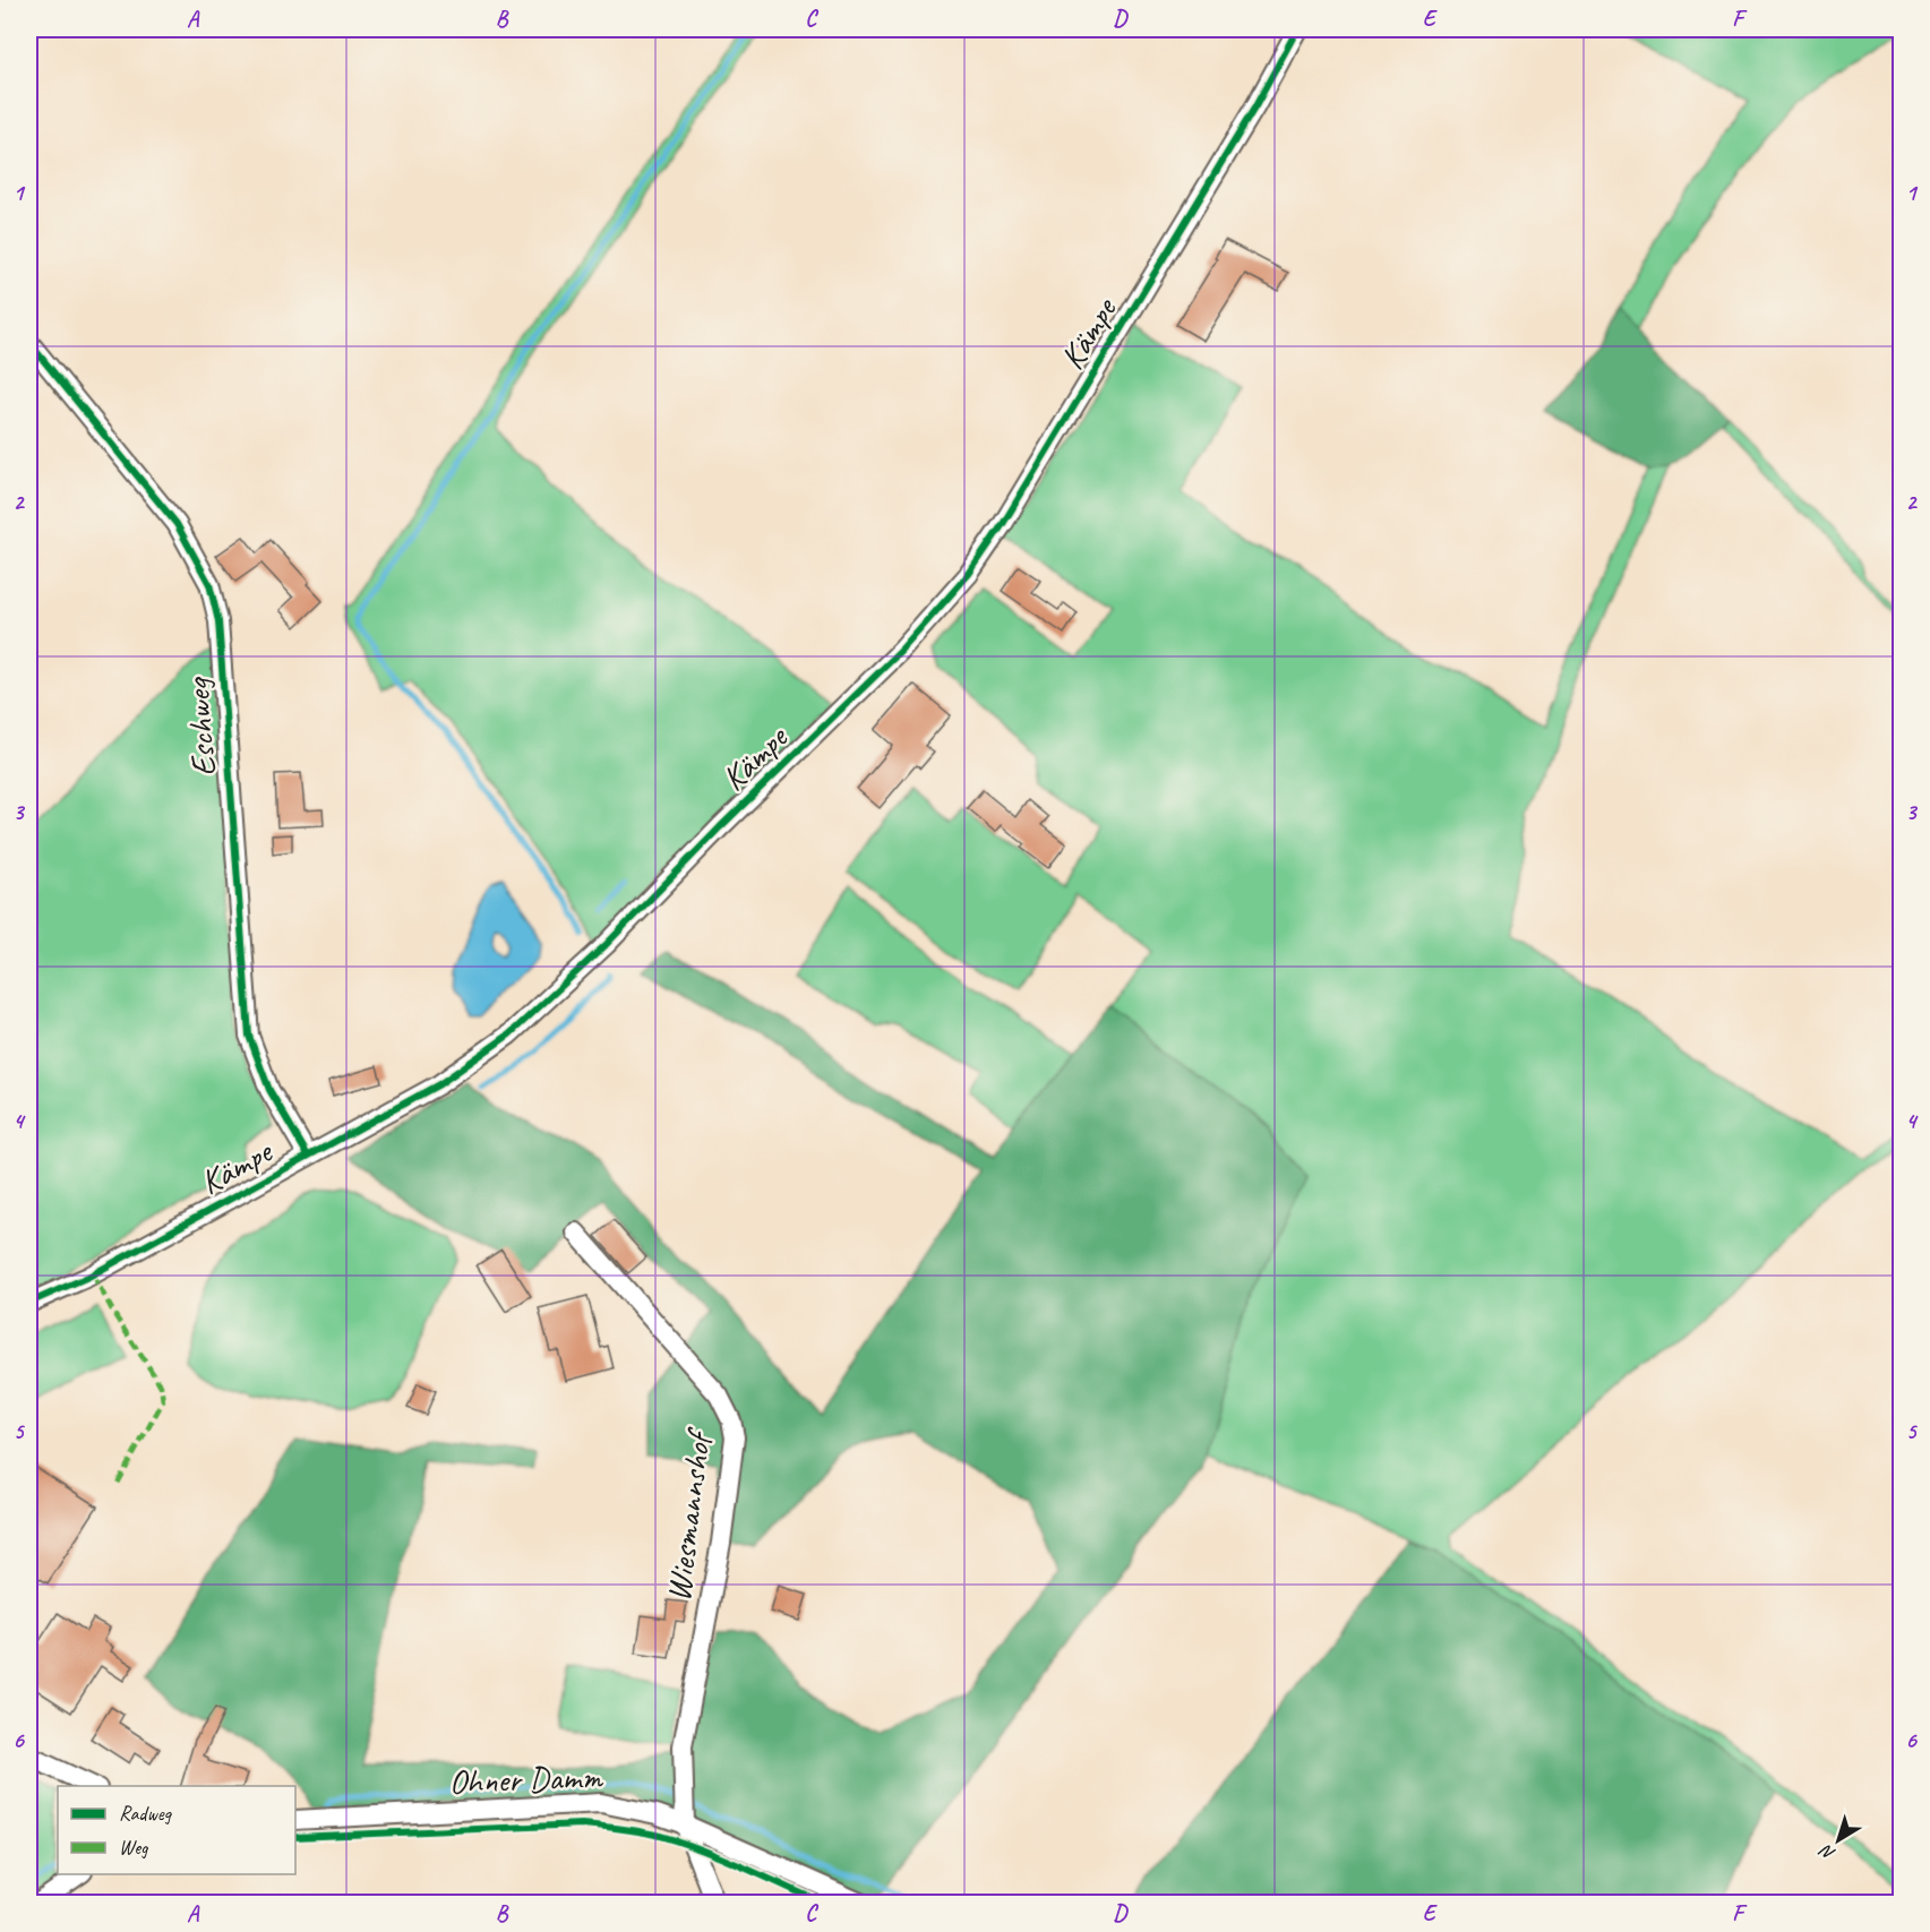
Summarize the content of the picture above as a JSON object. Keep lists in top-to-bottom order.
{
  "streets": {
    "street": [
      "Kämpe",
      "Eschweg",
      "Wiesmannshof",
      "Ohner Damm"
    ]
  },
  "crossings": [
    ["Kämpe", "Eschweg"],
    ["Wiesmannshof", "Ohner Damm"]
  ],
  "legend": ["Radweg", "Weg"],
  "north": "bottom left",
  "grid": {
    "columns": [
      "A",
      "B",
      "C",
      "D",
      "E",
      "F"
    ],
    "rows": [
      "1",
      "2",
      "3",
      "4",
      "5",
      "6"
    ]
  }
}
